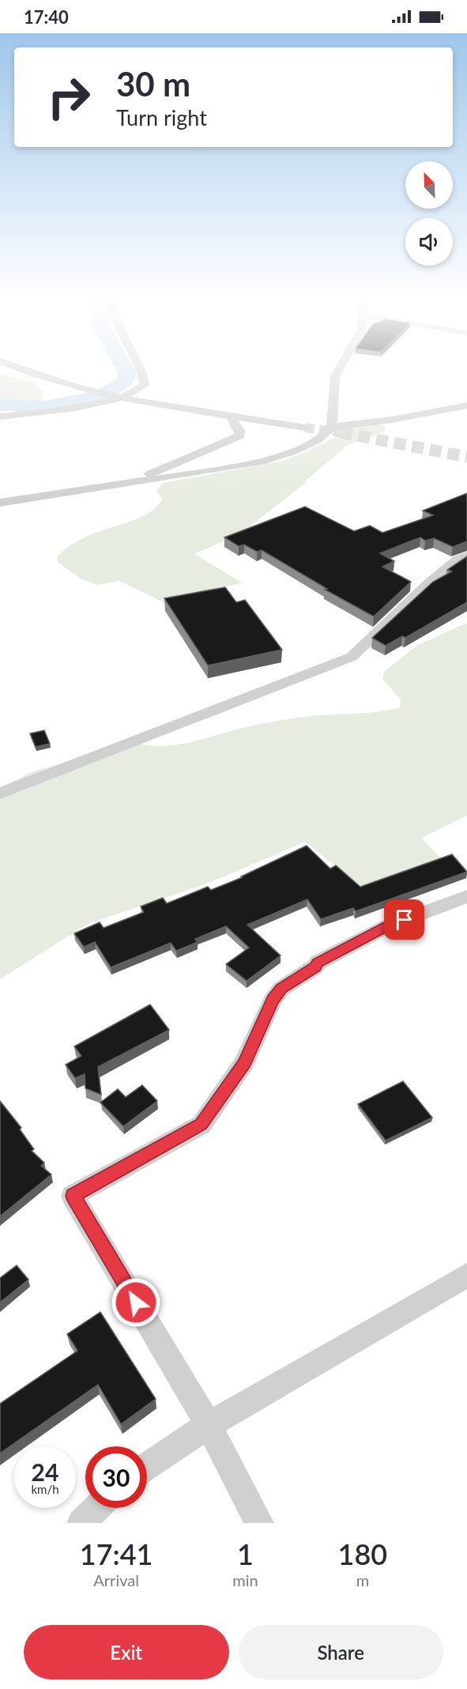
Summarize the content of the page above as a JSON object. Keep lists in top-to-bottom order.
{
  "north": "top left",
  "page": {
    "status": "17:40",
    "turn": ["30 m", "Turn right"],
    "speed": "24 km/h",
    "limit": "30",
    "eta": [
      "17:41",
      "Arrival",
      "1",
      "min",
      "180",
      "m"
    ],
    "buttons": ["Exit", "Share"]
  }
}
